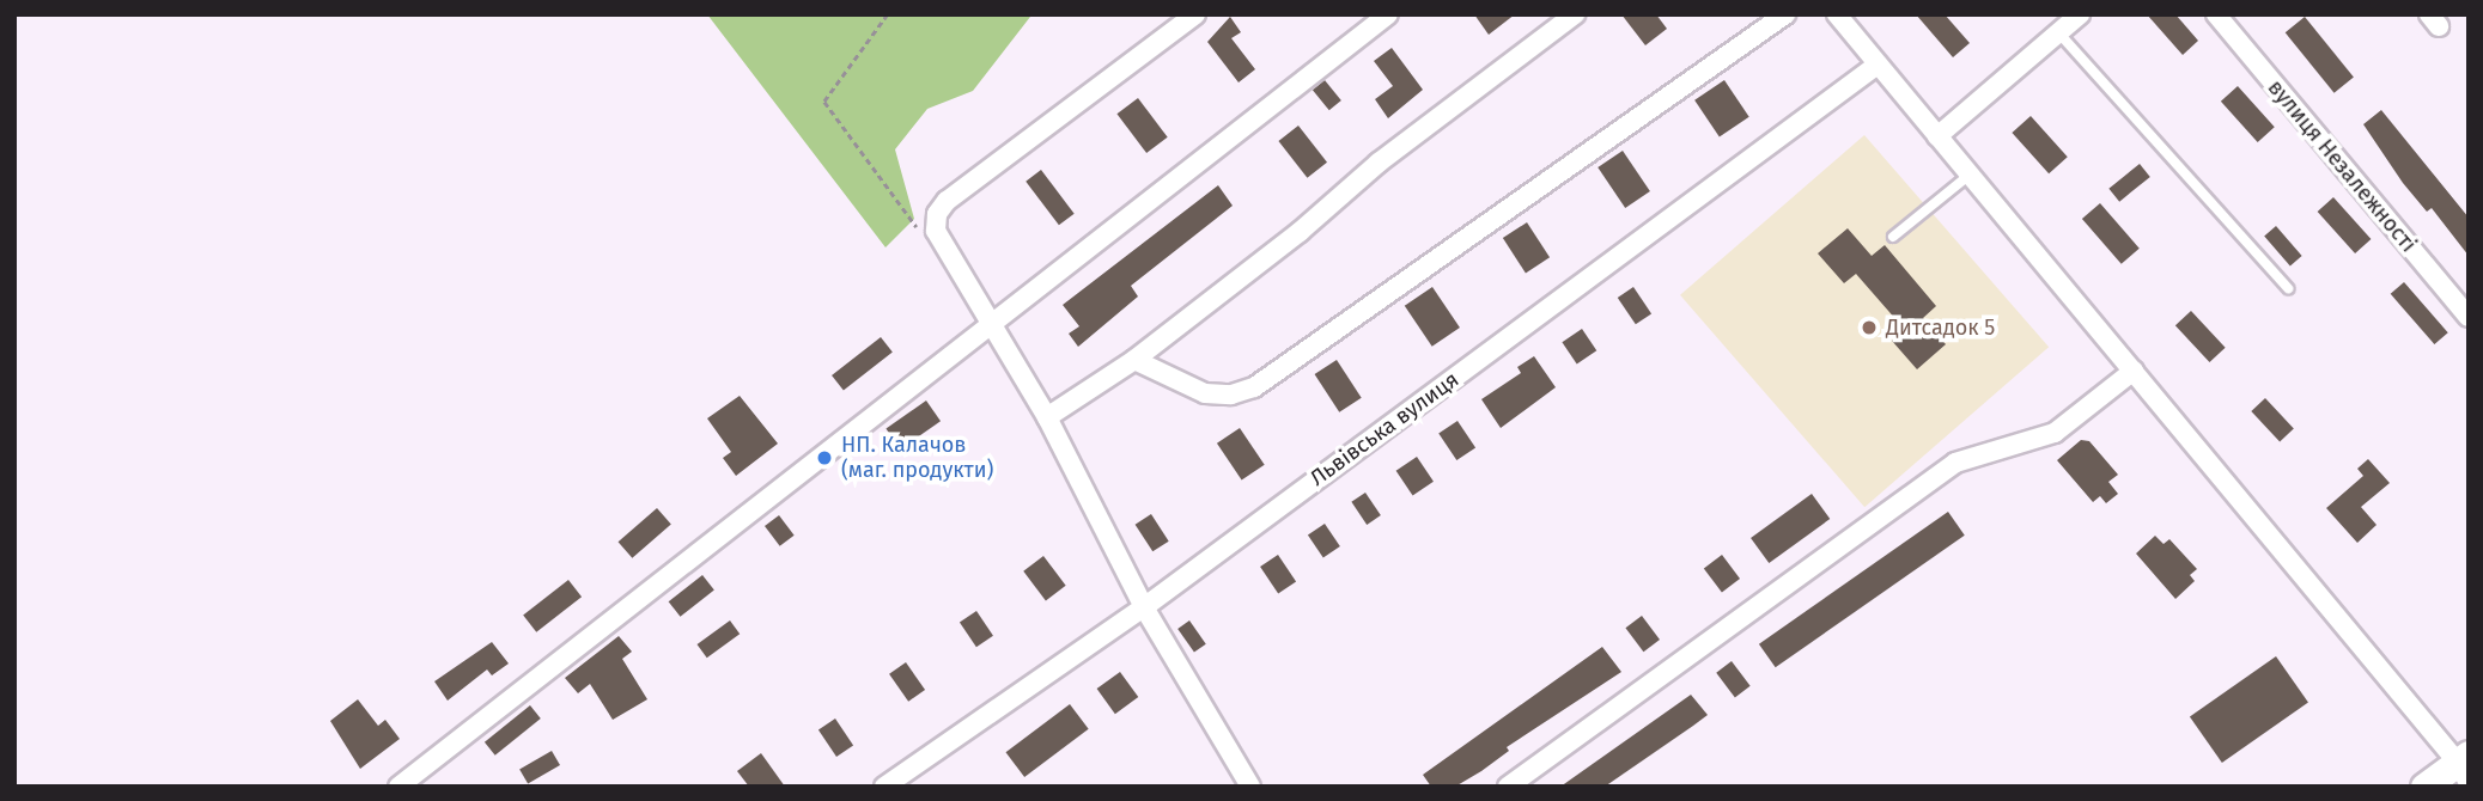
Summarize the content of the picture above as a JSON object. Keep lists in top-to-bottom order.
{
  "streets": {
    "street": ["вулиця Незалежності", "Львівська вулиця"]
  },
  "places": ["Дитсадок 5", "НП. Калачов (маг. продукти)"]
}
